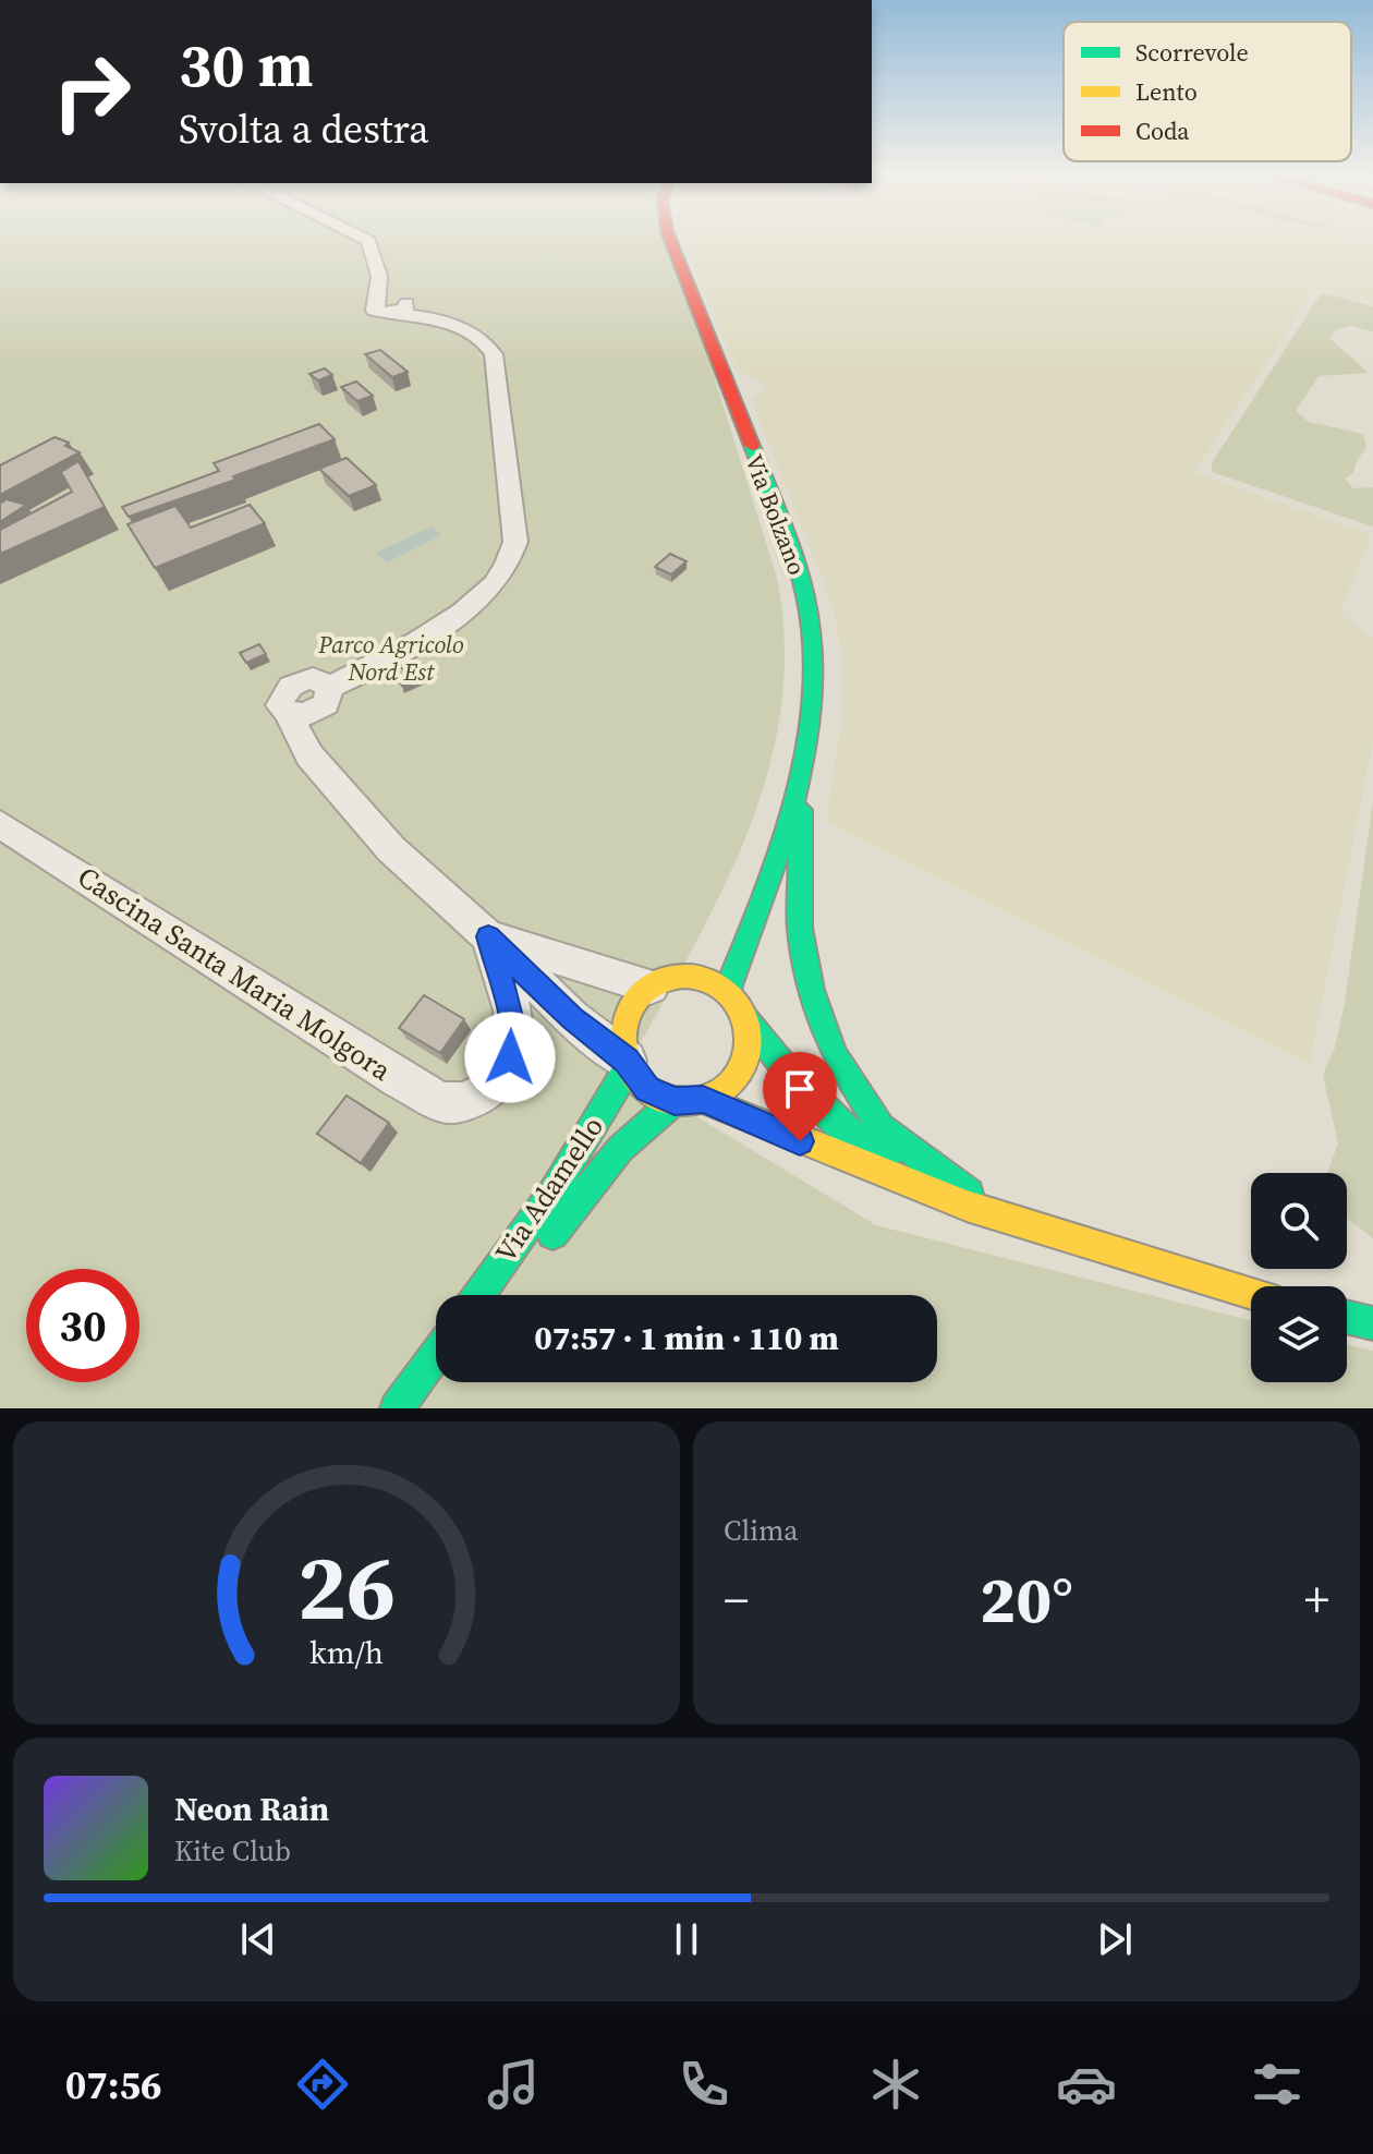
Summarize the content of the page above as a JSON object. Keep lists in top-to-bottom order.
{
  "streets": {
    "main road": ["Via Bolzano", "Via Adamello"],
    "street": ["Cascina Santa Maria Molgora"]
  },
  "crossings": [
    ["Via Bolzano", "Via Adamello"]
  ],
  "parks": ["Parco Agricolo Nord Est"],
  "legend": ["Scorrevole", "Lento", "Coda"],
  "page": {
    "turn": ["30 m", "Svolta a destra"],
    "limit": "30",
    "trip": "07:57 · 1 min · 110 m",
    "tile": "Clima",
    "heat": ["−", "20°", "+"],
    "song": ["Neon Rain", "Kite Club"],
    "tabs": "07:56",
    "gauge": ["26", "km/h"]
  }
}
